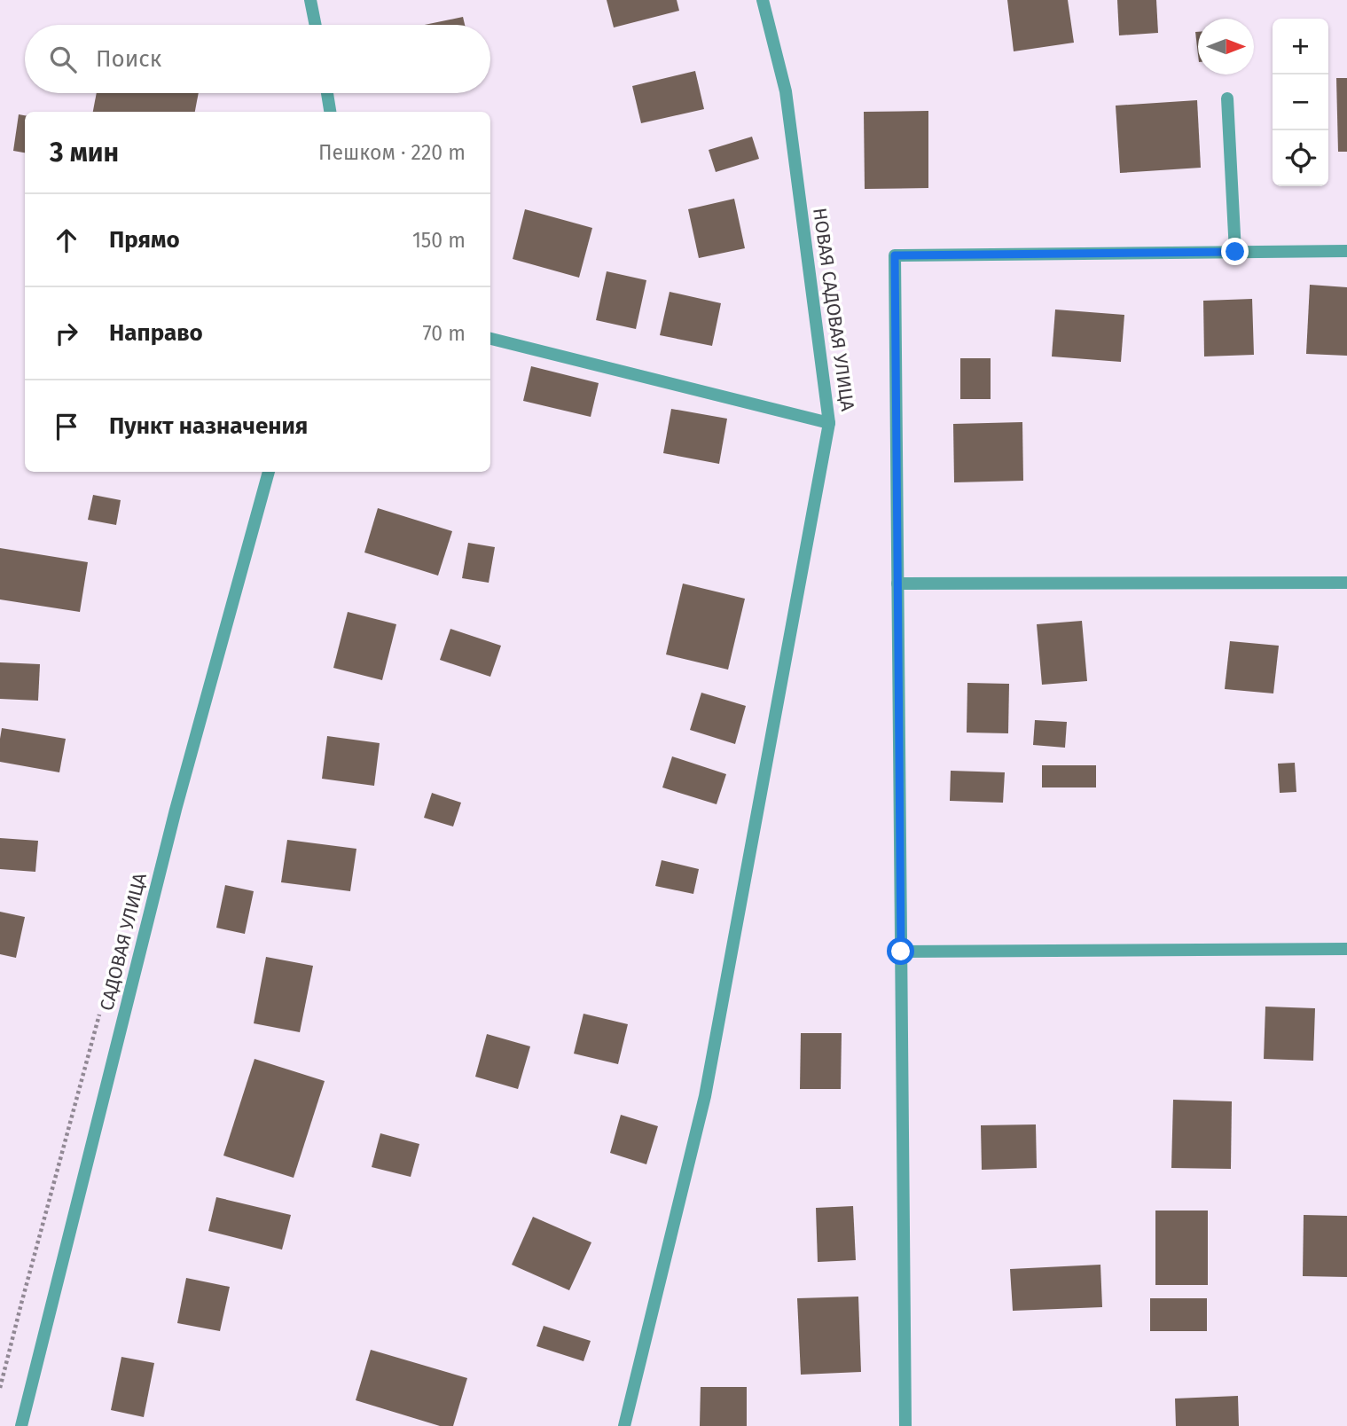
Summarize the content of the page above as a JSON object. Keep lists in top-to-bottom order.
{
  "streets": {
    "street": ["НОВАЯ САДОВАЯ УЛИЦА", "САДОВАЯ УЛИЦА"]
  },
  "north": "right",
  "page": {
    "map_buttons": ["+", "−"],
    "search": "Поиск",
    "heading": ["3 мин", "Пешком · 220 m"],
    "list": [
      ["Прямо", "150 m"],
      ["Направо", "70 m"],
      "Пункт назначения"
    ]
  }
}
